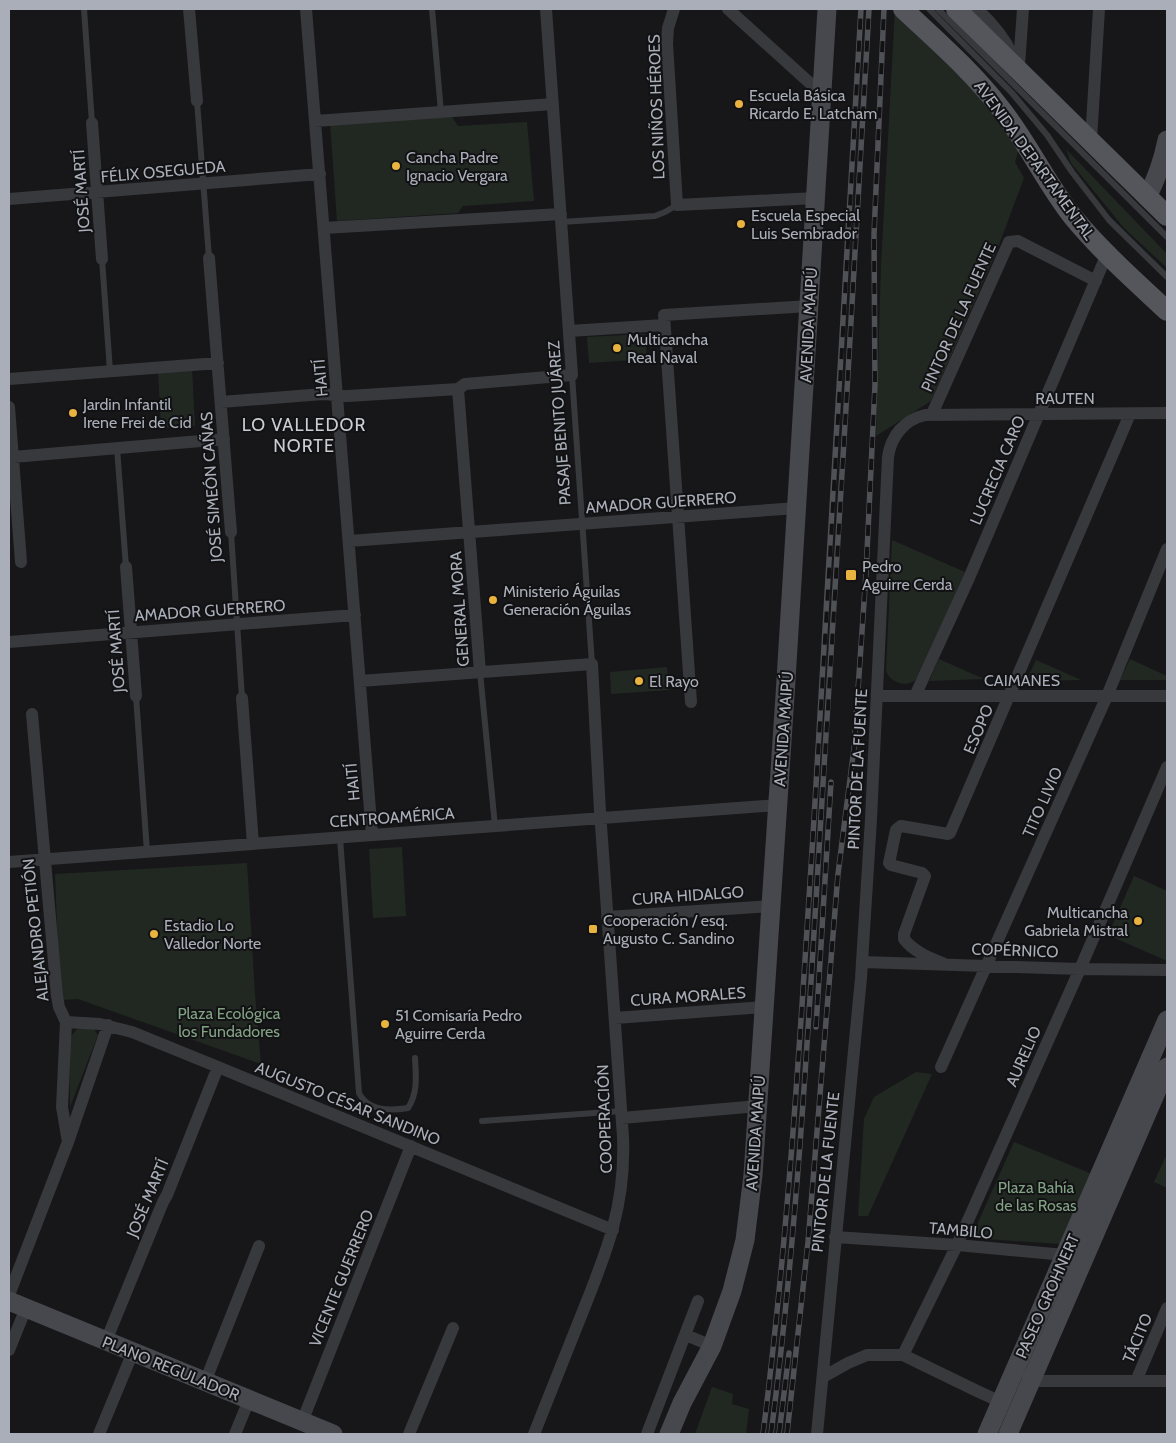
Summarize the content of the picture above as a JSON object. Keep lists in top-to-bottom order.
{
  "streets": {
    "main road": [
      "AVENIDA DEPARTAMENTAL",
      "AVENIDA MAIPÚ",
      "PASEO GROHNERT",
      "PLANO REGULADOR"
    ],
    "street": [
      "LOS NIÑOS HÉROES",
      "FÉLIX OSEGUEDA",
      "JOSÉ MARTÍ",
      "PINTOR DE LA FUENTE",
      "HAITÍ",
      "RAUTEN",
      "PASAJE BENITO JUÁREZ",
      "LUCRECIA CARO",
      "JOSÉ SIMEÓN CAÑAS",
      "AMADOR GUERRERO",
      "GENERAL MORA",
      "CAIMANES",
      "ESOPO",
      "TITO LIVIO",
      "CENTROAMÉRICA",
      "CURA HIDALGO",
      "ALEJANDRO PETIÓN",
      "COPÉRNICO",
      "CURA MORALES",
      "AURELIO",
      "AUGUSTO CÉSAR SANDINO",
      "COOPERACIÓN",
      "TAMBILO",
      "VICENTE GUERRERO",
      "TÁCITO"
    ]
  },
  "crossings": [
    ["AVENIDA DEPARTAMENTAL", "LUCRECIA CARO"],
    ["FÉLIX OSEGUEDA", "JOSÉ MARTÍ"],
    ["FÉLIX OSEGUEDA", "HAITÍ"],
    ["FÉLIX OSEGUEDA", "JOSÉ SIMEÓN CAÑAS"],
    ["JOSÉ MARTÍ", "AMADOR GUERRERO"],
    ["JOSÉ MARTÍ", "CENTROAMÉRICA"],
    ["JOSÉ MARTÍ", "AUGUSTO CÉSAR SANDINO"],
    ["JOSÉ MARTÍ", "PLANO REGULADOR"],
    ["PINTOR DE LA FUENTE", "RAUTEN"],
    ["PINTOR DE LA FUENTE", "LUCRECIA CARO"],
    ["PINTOR DE LA FUENTE", "CAIMANES"],
    ["PINTOR DE LA FUENTE", "COPÉRNICO"],
    ["PINTOR DE LA FUENTE", "TAMBILO"],
    ["AVENIDA MAIPÚ", "AMADOR GUERRERO"],
    ["AVENIDA MAIPÚ", "CENTROAMÉRICA"],
    ["AVENIDA MAIPÚ", "CURA HIDALGO"],
    ["AVENIDA MAIPÚ", "CURA MORALES"],
    ["HAITÍ", "AMADOR GUERRERO"],
    ["HAITÍ", "CENTROAMÉRICA"],
    ["RAUTEN", "LUCRECIA CARO"],
    ["RAUTEN", "ESOPO"],
    ["PASAJE BENITO JUÁREZ", "AMADOR GUERRERO"],
    ["PASAJE BENITO JUÁREZ", "CENTROAMÉRICA"],
    ["PASAJE BENITO JUÁREZ", "COOPERACIÓN"],
    ["LUCRECIA CARO", "CAIMANES"],
    ["JOSÉ SIMEÓN CAÑAS", "AMADOR GUERRERO"],
    ["JOSÉ SIMEÓN CAÑAS", "CENTROAMÉRICA"],
    ["AMADOR GUERRERO", "GENERAL MORA"],
    ["GENERAL MORA", "CENTROAMÉRICA"],
    ["CAIMANES", "ESOPO"],
    ["CAIMANES", "TITO LIVIO"],
    ["ESOPO", "COPÉRNICO"],
    ["TITO LIVIO", "COPÉRNICO"],
    ["CENTROAMÉRICA", "ALEJANDRO PETIÓN"],
    ["CENTROAMÉRICA", "COOPERACIÓN"],
    ["CURA HIDALGO", "COOPERACIÓN"],
    ["ALEJANDRO PETIÓN", "AUGUSTO CÉSAR SANDINO"],
    ["COPÉRNICO", "AURELIO"],
    ["CURA MORALES", "COOPERACIÓN"],
    ["AURELIO", "TAMBILO"],
    ["AUGUSTO CÉSAR SANDINO", "COOPERACIÓN"],
    ["AUGUSTO CÉSAR SANDINO", "VICENTE GUERRERO"],
    ["TAMBILO", "PASEO GROHNERT"],
    ["VICENTE GUERRERO", "PLANO REGULADOR"]
  ],
  "districts": ["LO VALLEDOR NORTE"],
  "parks": ["Plaza Ecológica los Fundadores", "Plaza Bahía de las Rosas"],
  "places": {
    "other": [
      "Escuela Básica Ricardo E. Latcham",
      "Cancha Padre Ignacio Vergara",
      "Escuela Especial Luis Sembrador",
      "Multicancha Real Naval",
      "Jardin Infantil Irene Frei de Cid",
      "Ministerio Águilas Generación Águilas",
      "El Rayo",
      "Multicancha Gabriela Mistral",
      "Estadio Lo Valledor Norte",
      "51 Comisaría Pedro Aguirre Cerda"
    ],
    "transit": ["Pedro Aguirre Cerda", "Cooperación / esq. Augusto C. Sandino"]
  }
}
